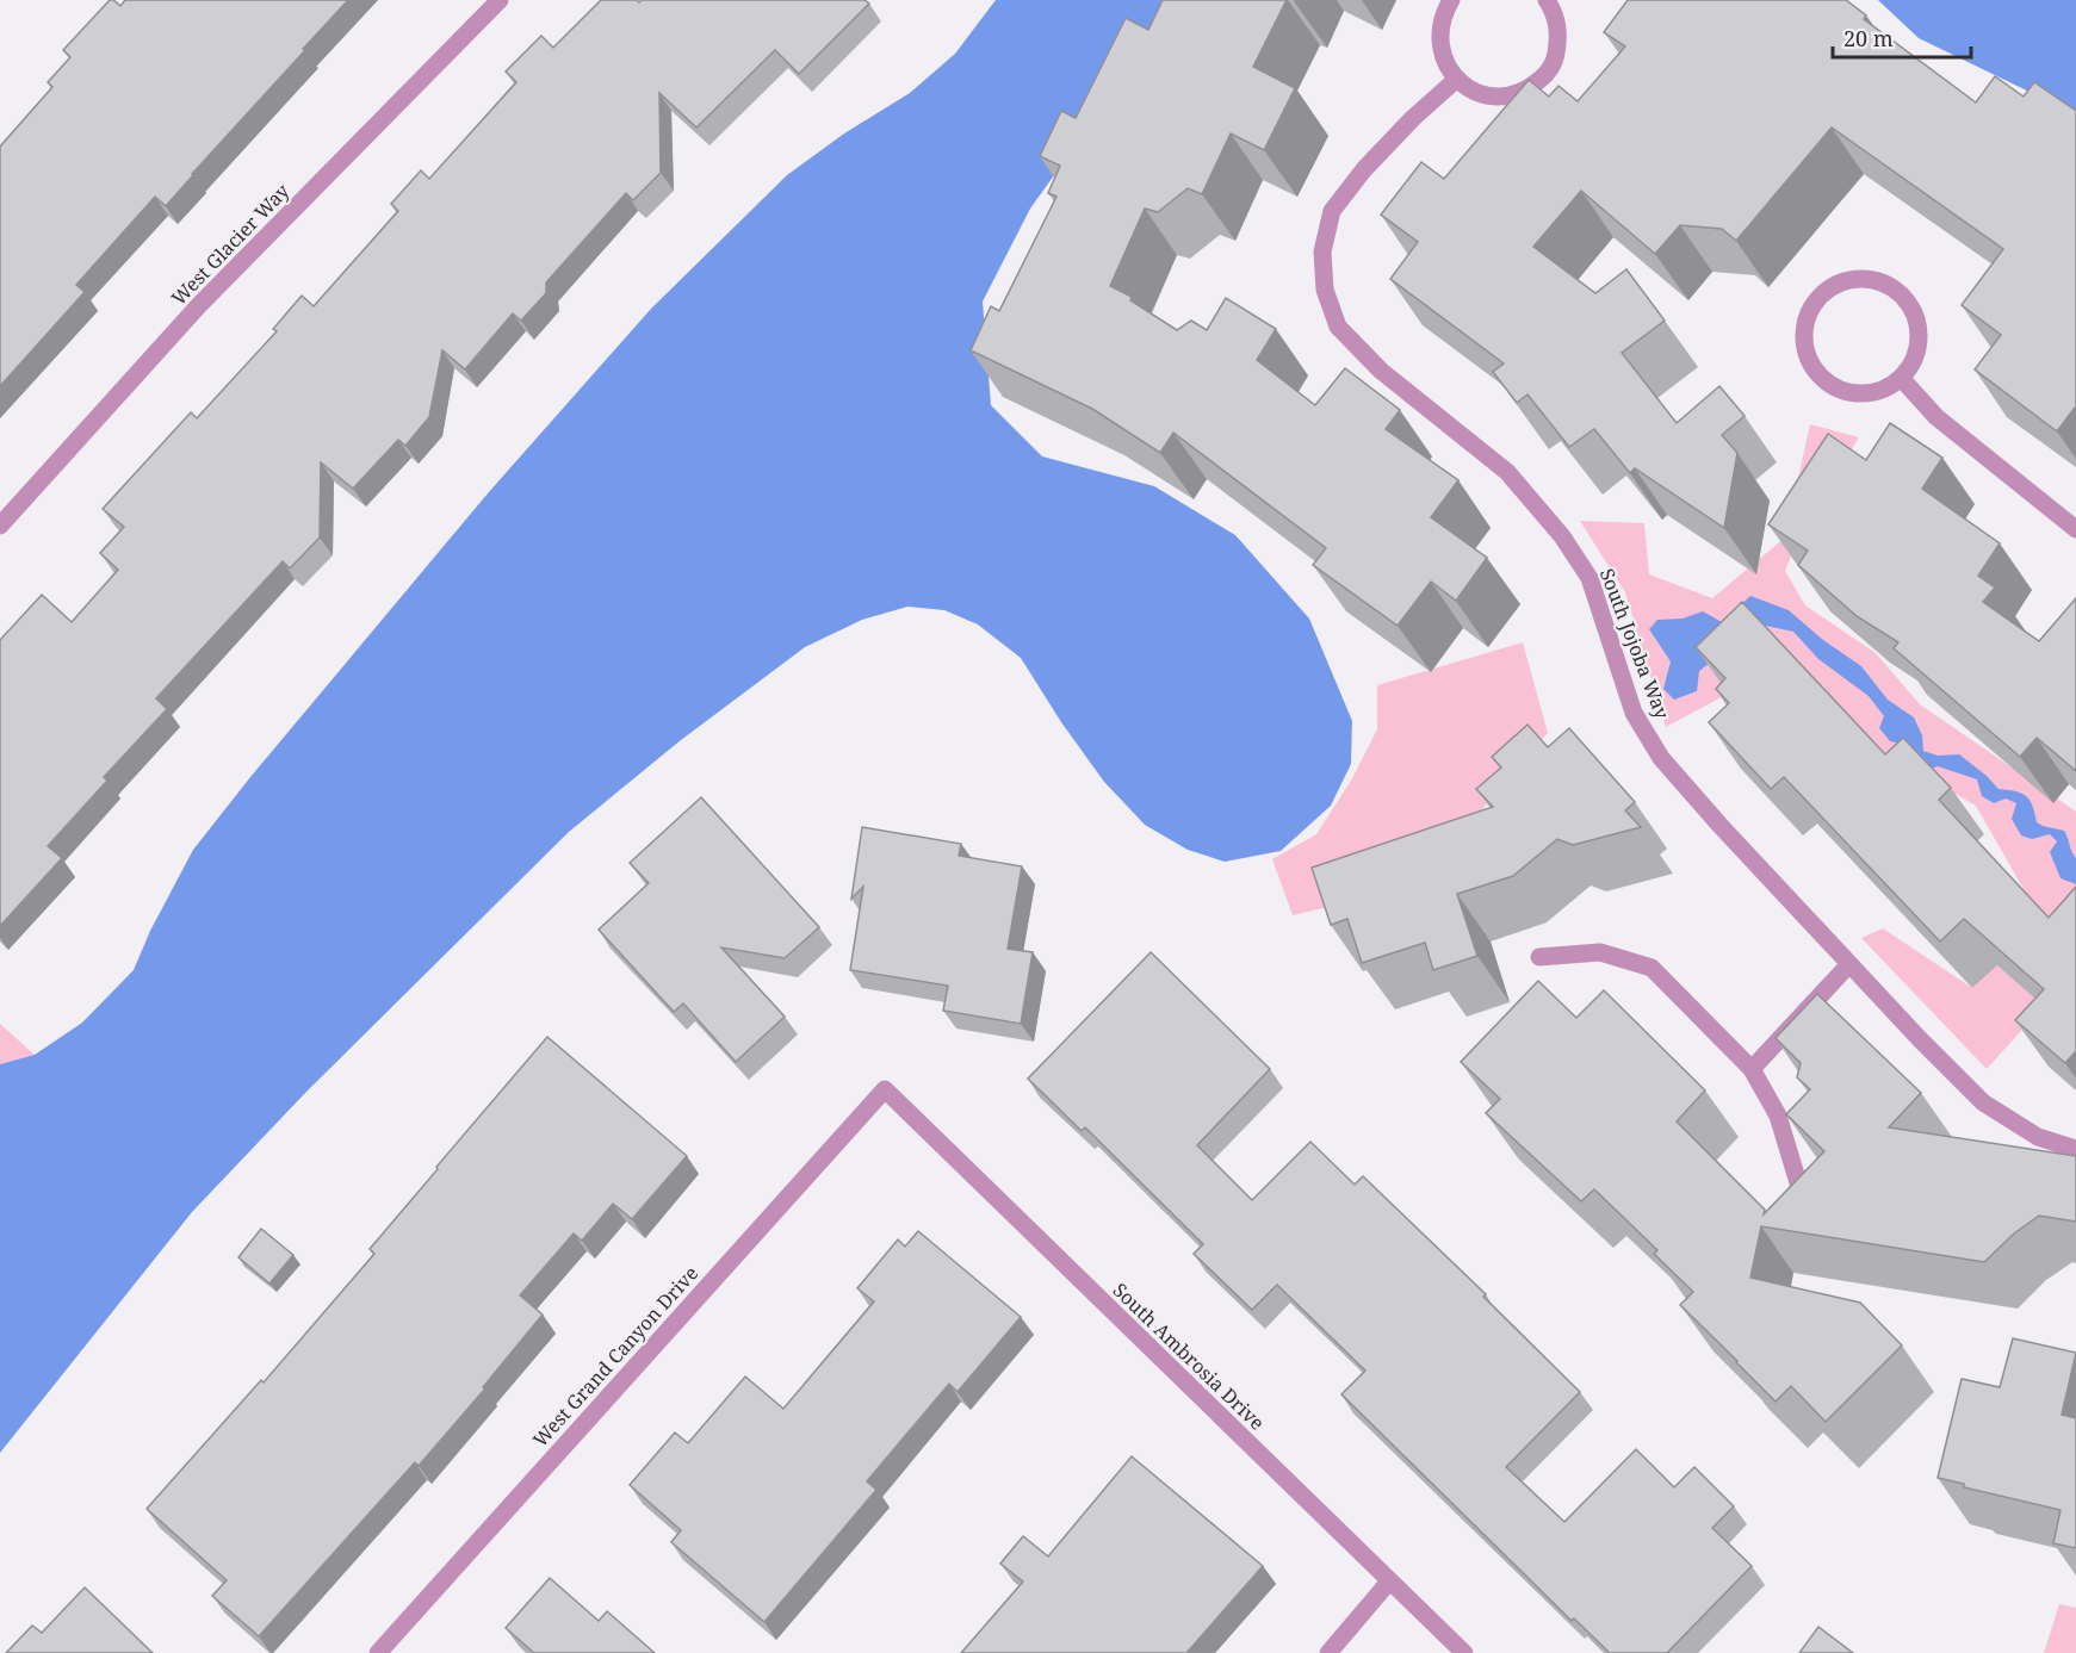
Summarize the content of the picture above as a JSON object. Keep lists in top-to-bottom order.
{
  "streets": {
    "street": [
      "West Glacier Way",
      "South Jojoba Way",
      "West Grand Canyon Drive",
      "South Ambrosia Drive"
    ]
  },
  "crossings": [
    ["West Grand Canyon Drive", "South Ambrosia Drive"]
  ],
  "scale_bar": "20 m"
}
